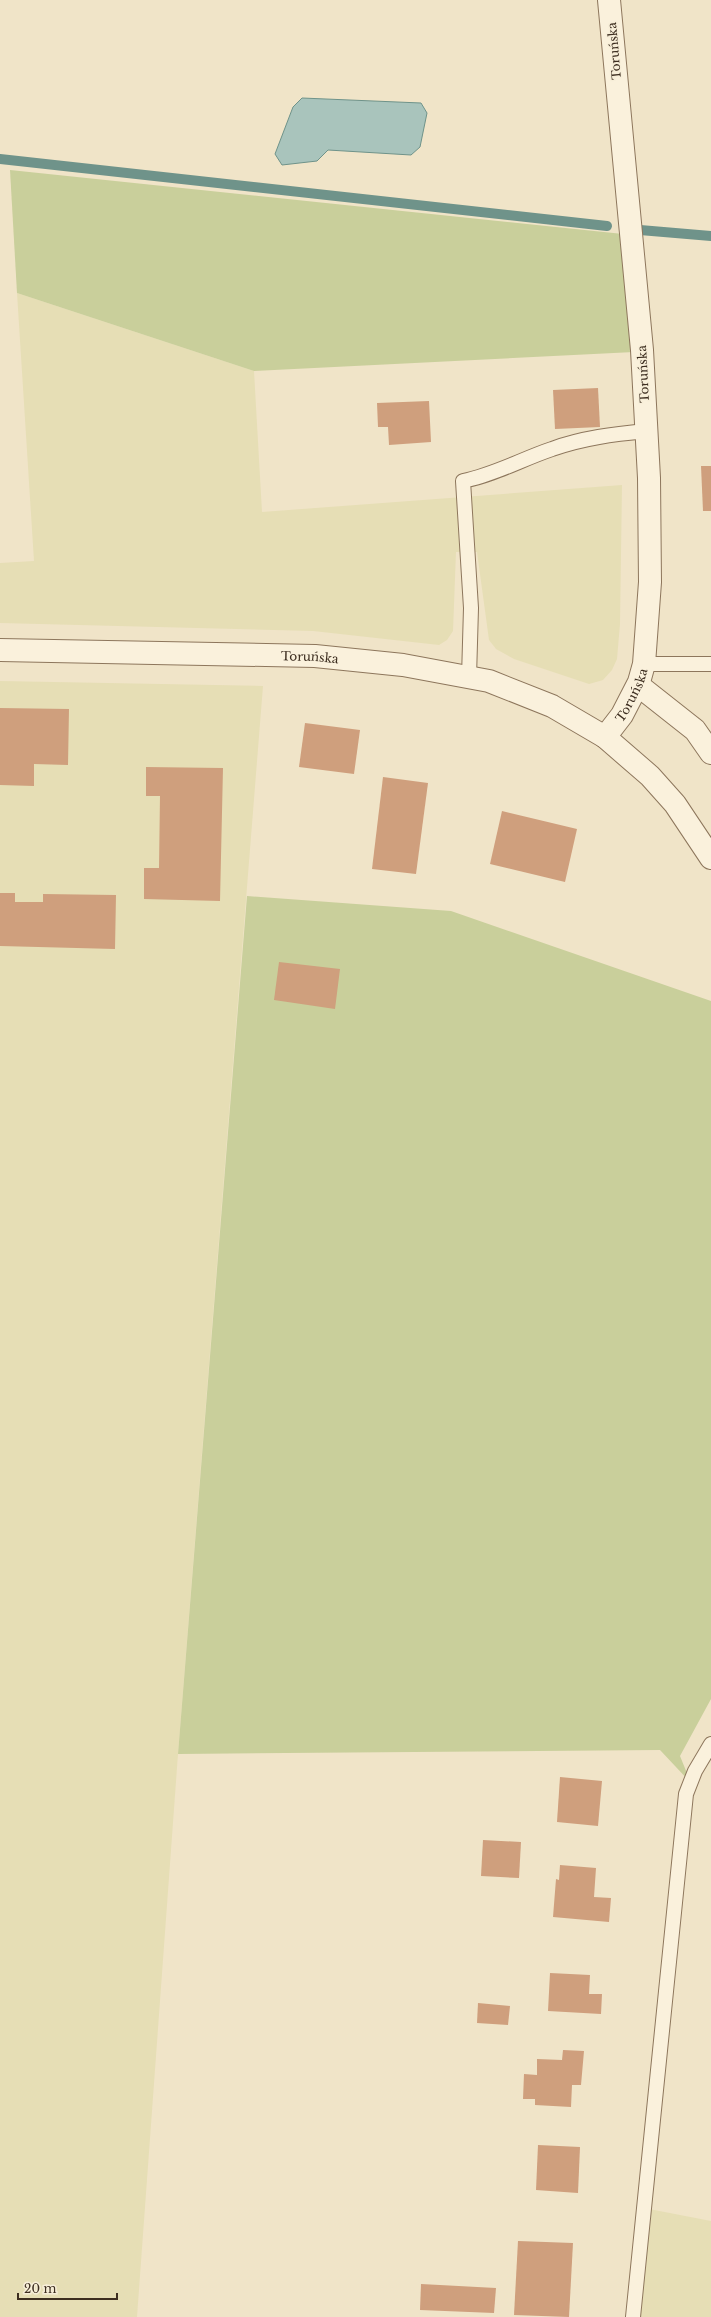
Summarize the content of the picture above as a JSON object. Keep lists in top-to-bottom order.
{
  "streets": {
    "street": ["Toruńska"]
  },
  "scale_bar": "20 m"
}
